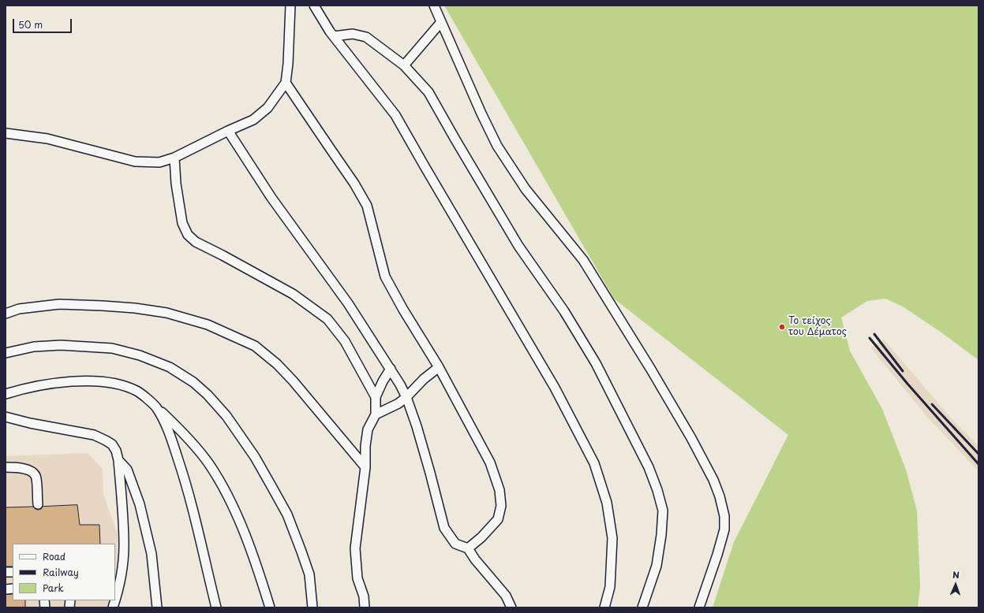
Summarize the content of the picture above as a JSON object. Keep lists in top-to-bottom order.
{
  "places": ["Το τείχος του Δέματος"],
  "legend": ["Road", "Railway", "Park"],
  "scale_bar": "50 m",
  "north": "top"
}
